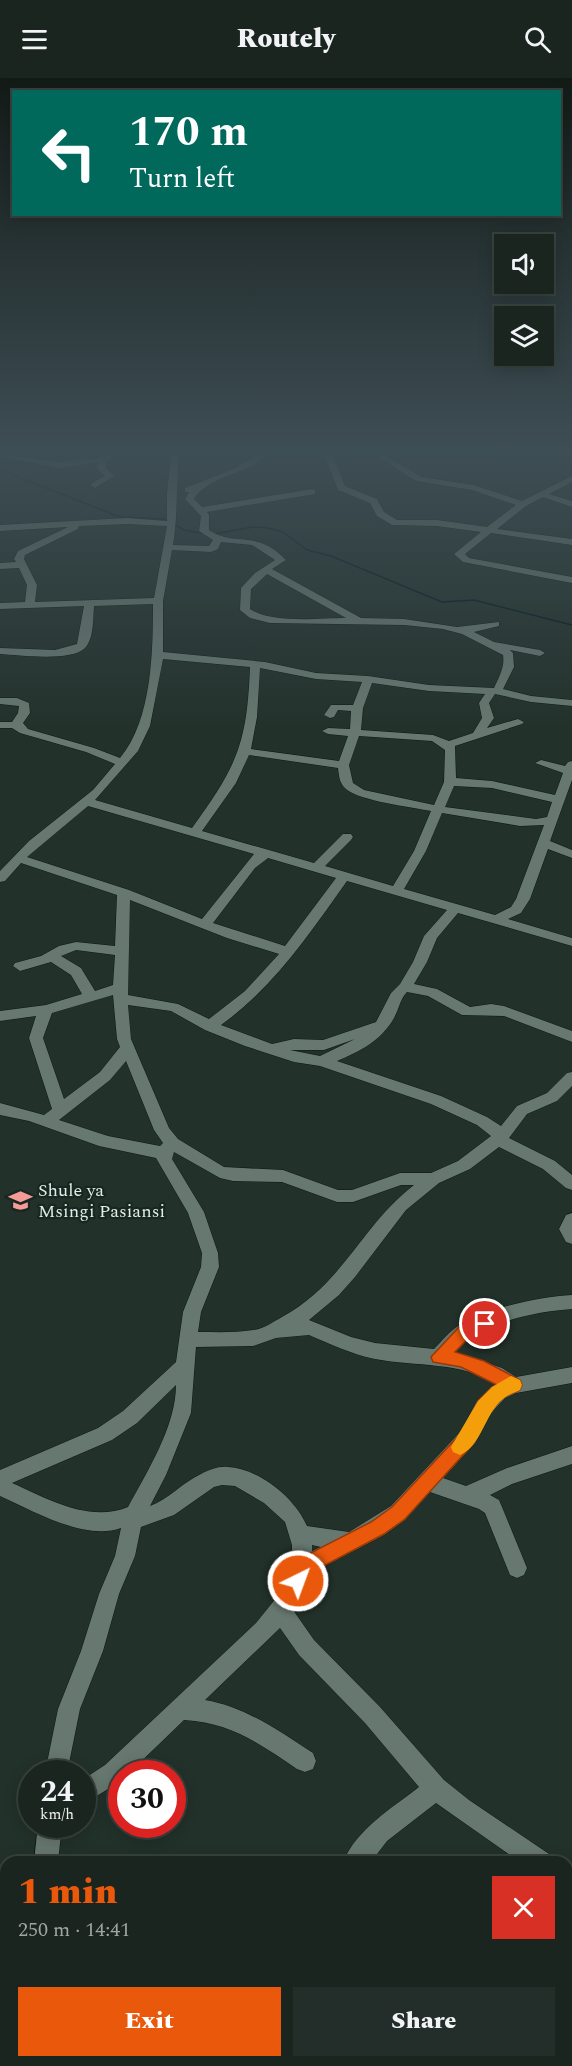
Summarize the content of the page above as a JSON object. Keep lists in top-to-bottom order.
{
  "places": {
    "school or university": ["Shule ya Msingi Pasiansi"]
  },
  "page": {
    "header": "Routely",
    "turn": ["170 m", "Turn left"],
    "speed": "24 km/h",
    "limit": "30",
    "heading": ["1 min", "250 m · 14:41"],
    "buttons": ["Exit", "Share"]
  }
}
